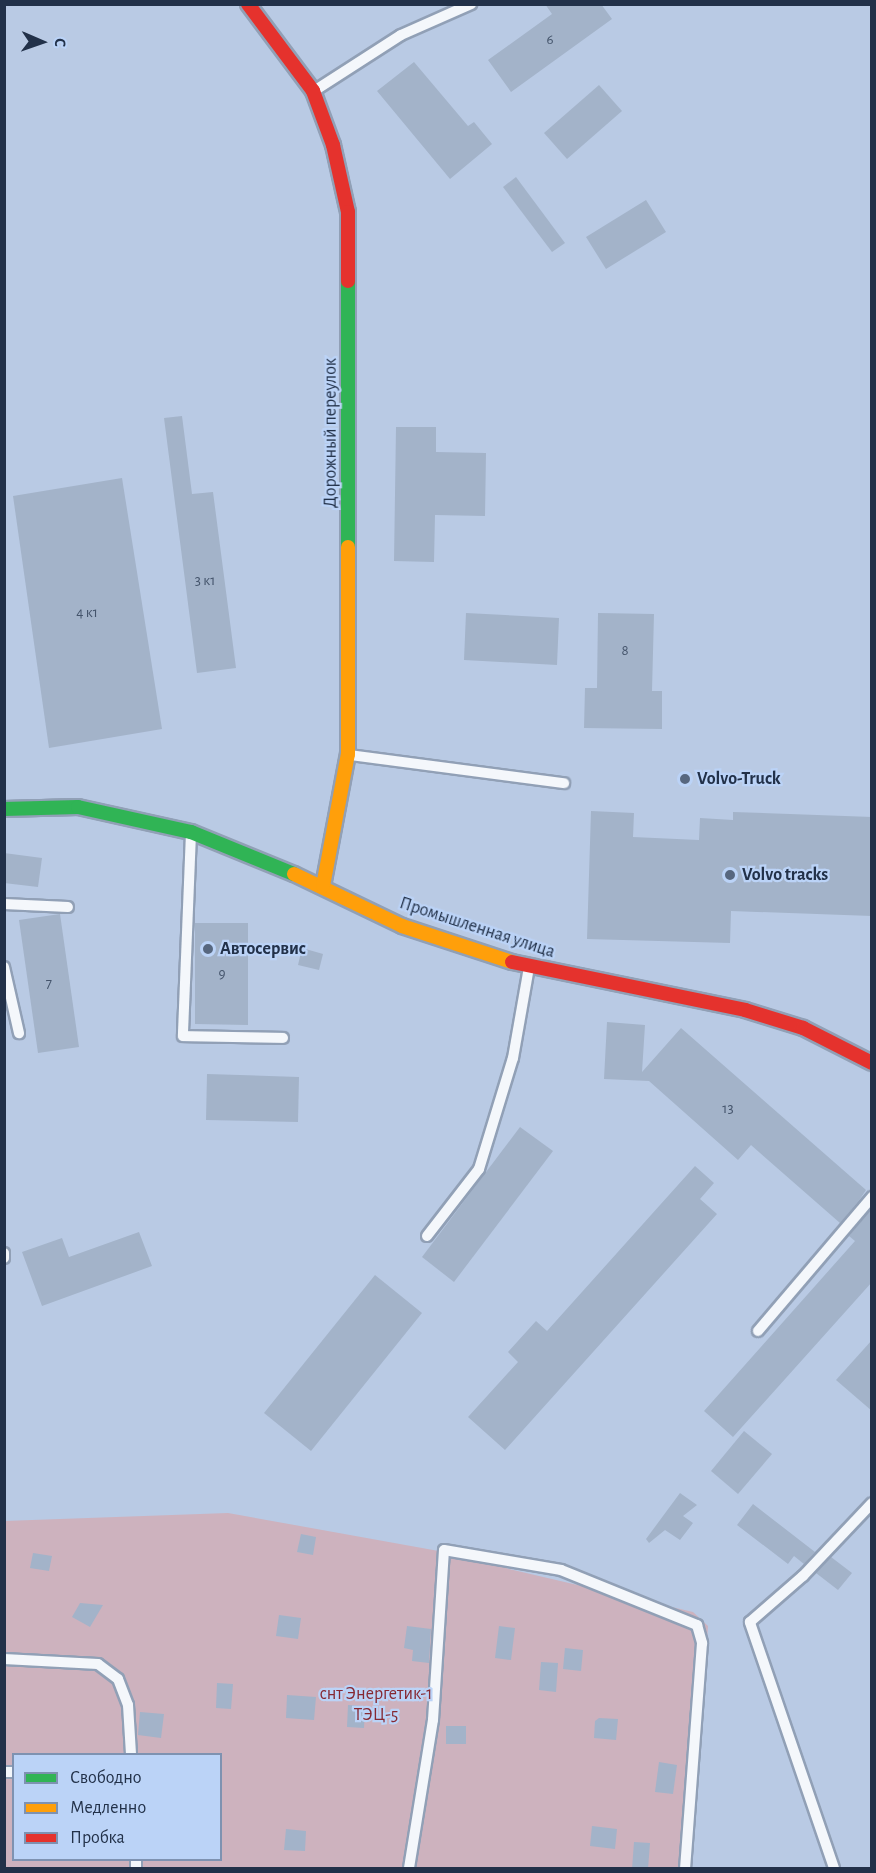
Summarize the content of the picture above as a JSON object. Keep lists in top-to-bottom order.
{
  "streets": {
    "main road": ["Дорожный переулок", "Промышленная улица"]
  },
  "crossings": [
    ["Дорожный переулок", "Промышленная улица"]
  ],
  "parks": ["снт Энергетик-1 ТЭЦ-5"],
  "places": ["Volvo-Truck", "Volvo tracks", "Автосервис"],
  "house_numbers": [
    "6",
    "3 к1",
    "4 к1",
    "8",
    "9",
    "7",
    "13"
  ],
  "legend": ["Свободно", "Медленно", "Пробка"],
  "north": "right"
}
